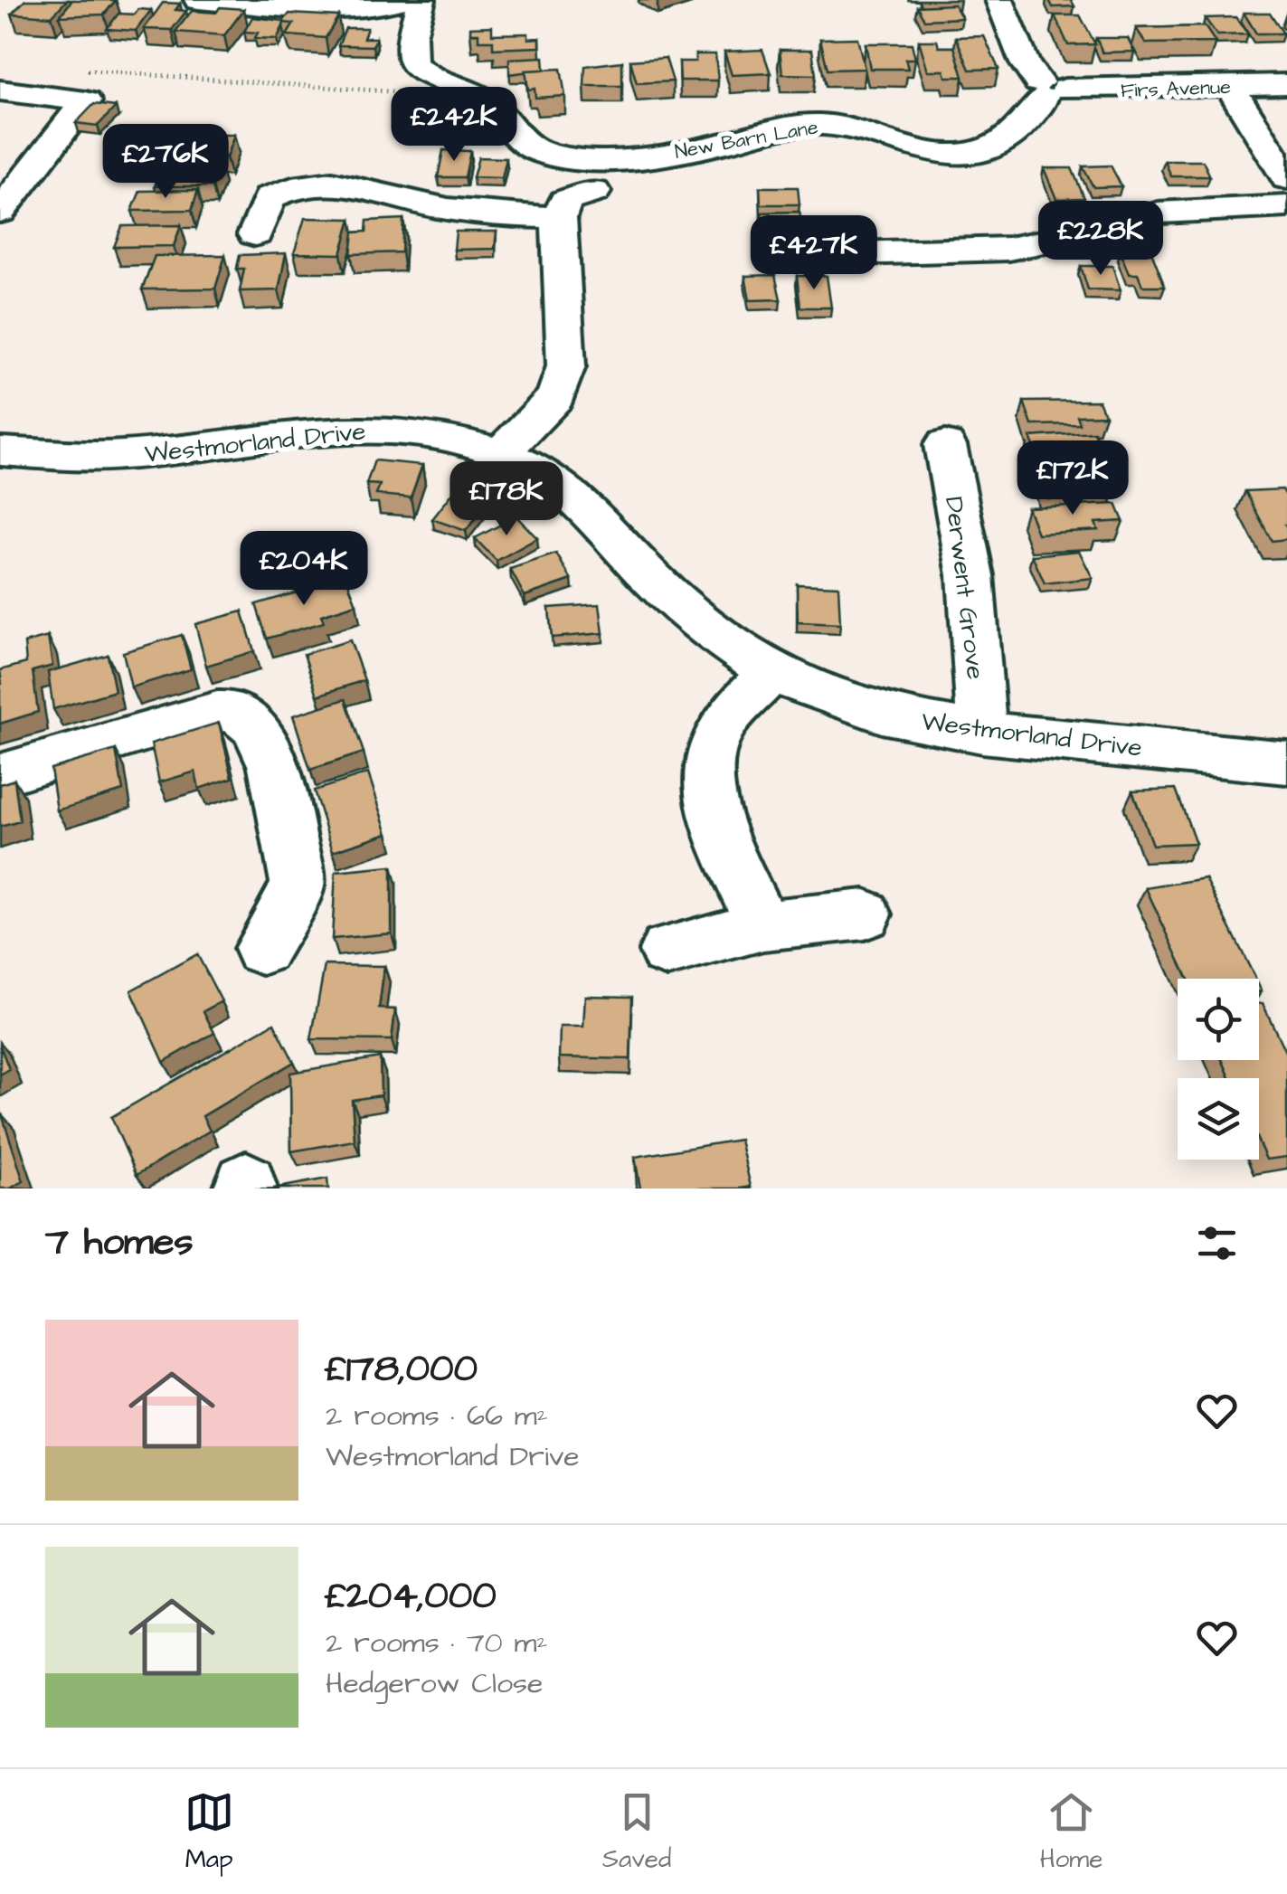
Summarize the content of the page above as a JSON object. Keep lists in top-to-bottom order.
{
  "streets": {
    "street": [
      "Firs Avenue",
      "New Barn Lane",
      "Westmorland Drive",
      "Derwent Grove"
    ]
  },
  "crossings": [
    ["Firs Avenue", "New Barn Lane"],
    ["Westmorland Drive", "Derwent Grove"]
  ],
  "page": {
    "price": [
      "£242K",
      "£276K",
      "£228K",
      "£427K",
      "£172K",
      "£178K",
      "£204K"
    ],
    "heading": "7 homes",
    "list": [
      {
        "name": "£178,000",
        "note": "2 rooms · 66 m² · Westmorland Drive"
      },
      {
        "name": "£204,000",
        "note": "2 rooms · 70 m² · Hedgerow Close"
      }
    ],
    "tabs": ["Map", "Saved", "Home"]
  }
}
